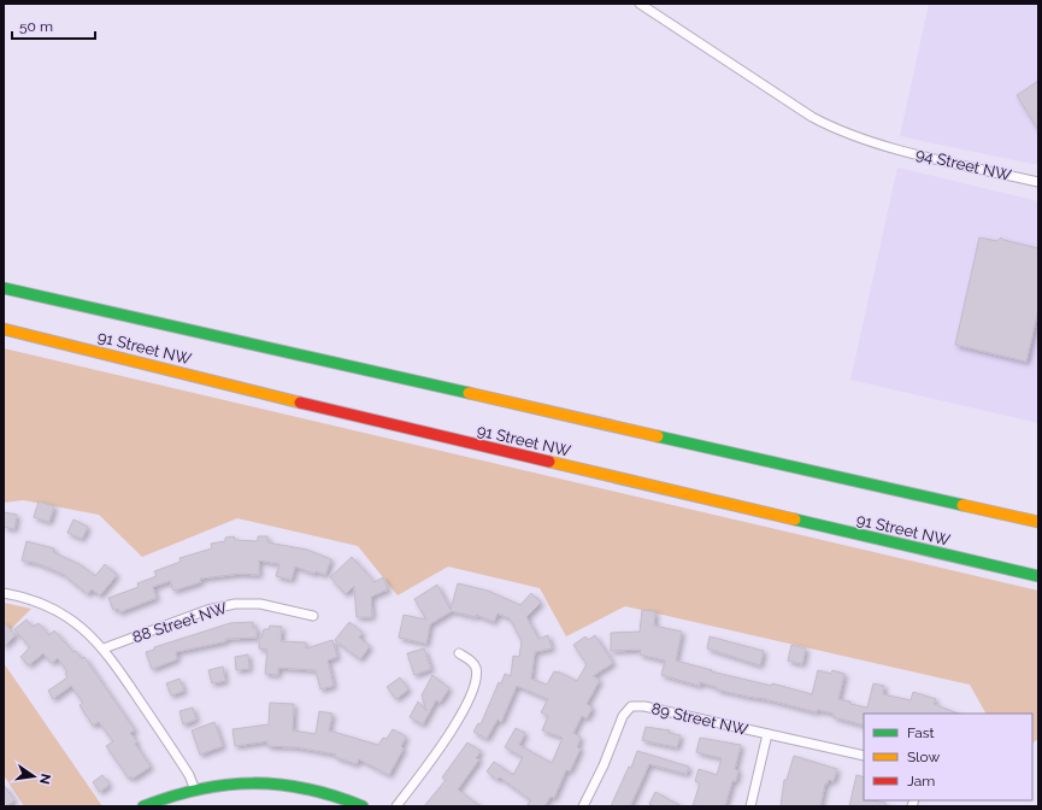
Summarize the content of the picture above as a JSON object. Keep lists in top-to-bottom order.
{
  "streets": {
    "main road": ["91 Street NW"],
    "street": ["94 Street NW", "88 Street NW", "89 Street NW"]
  },
  "legend": ["Fast", "Slow", "Jam"],
  "scale_bar": "50 m",
  "north": "right"
}
